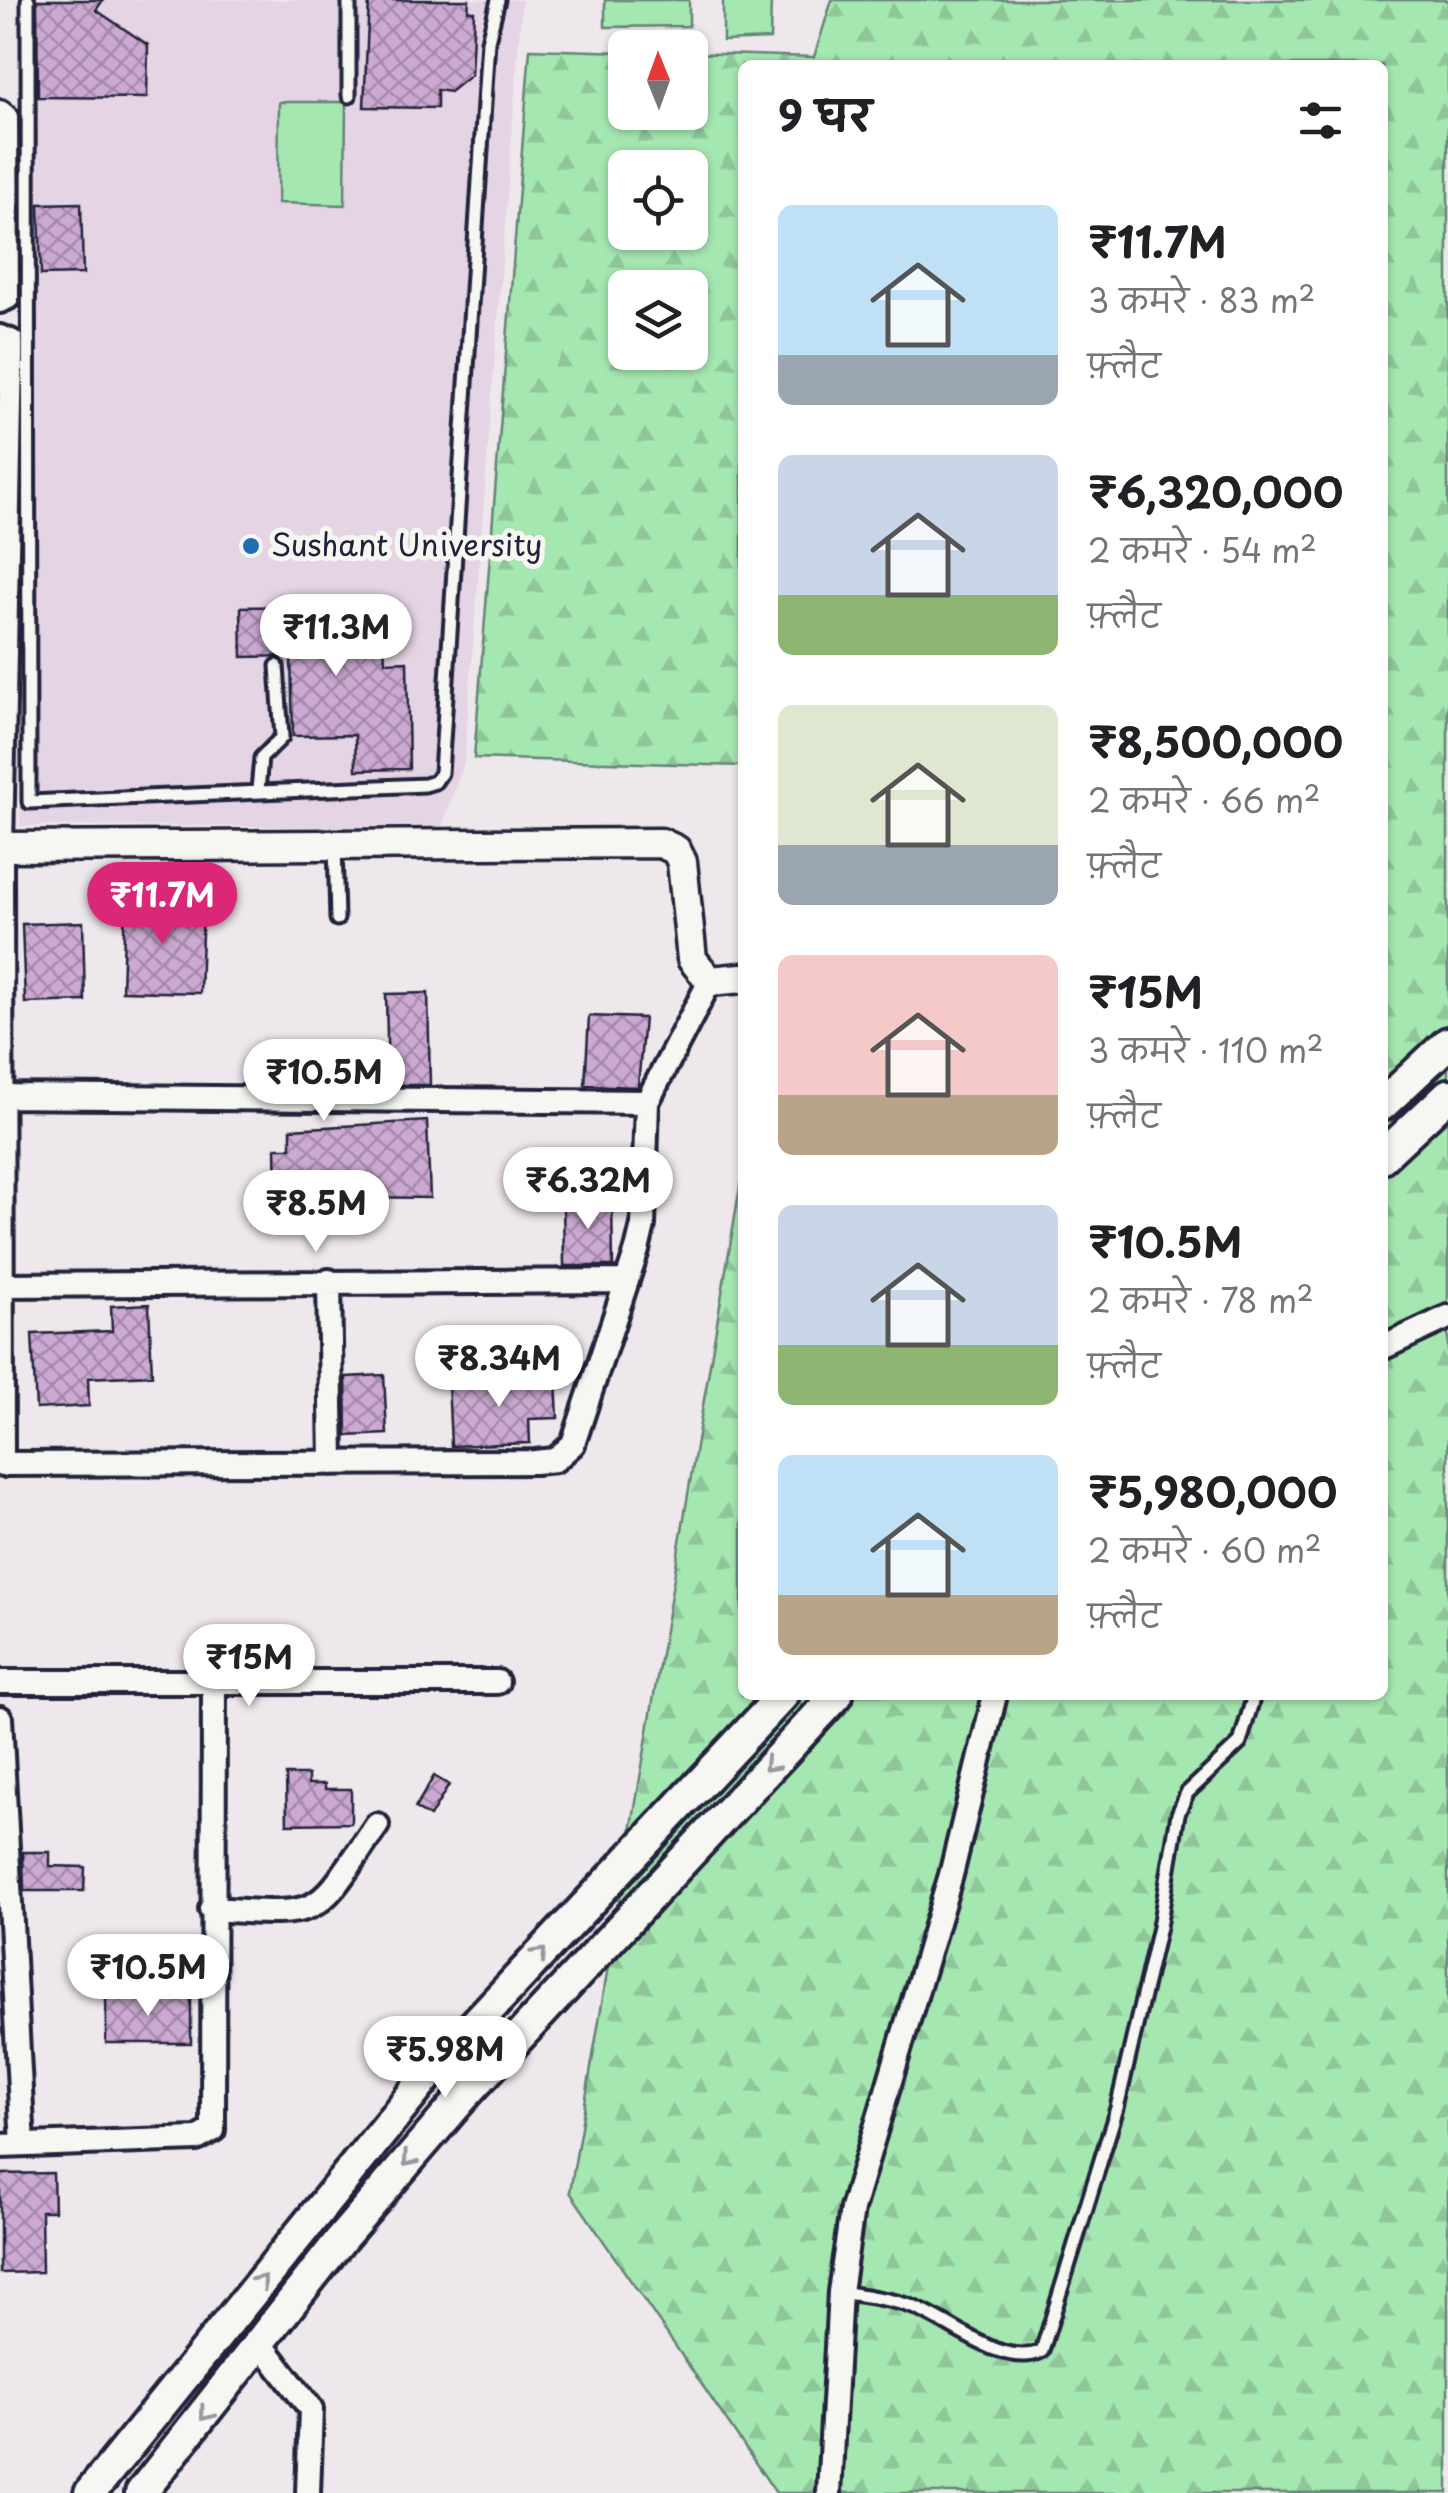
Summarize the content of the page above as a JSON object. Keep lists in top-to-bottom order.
{
  "places": ["Sushant University"],
  "north": "top",
  "page": {
    "heading": "9 घर",
    "list": [
      {
        "name": "₹11.7M",
        "note": "3 कमरे · 83 m² · फ़्लैट"
      },
      {
        "name": "₹6,320,000",
        "note": "2 कमरे · 54 m² · फ़्लैट"
      },
      {
        "name": "₹8,500,000",
        "note": "2 कमरे · 66 m² · फ़्लैट"
      },
      {
        "name": "₹15M",
        "note": "3 कमरे · 110 m² · फ़्लैट"
      },
      {
        "name": "₹10.5M",
        "note": "2 कमरे · 78 m² · फ़्लैट"
      },
      {
        "name": "₹5,980,000",
        "note": "2 कमरे · 60 m² · फ़्लैट"
      }
    ],
    "price": [
      "₹11.3M",
      "₹11.7M",
      "₹10.5M",
      "₹6.32M",
      "₹8.5M",
      "₹8.34M",
      "₹15M",
      "₹10.5M",
      "₹5.98M"
    ]
  }
}
